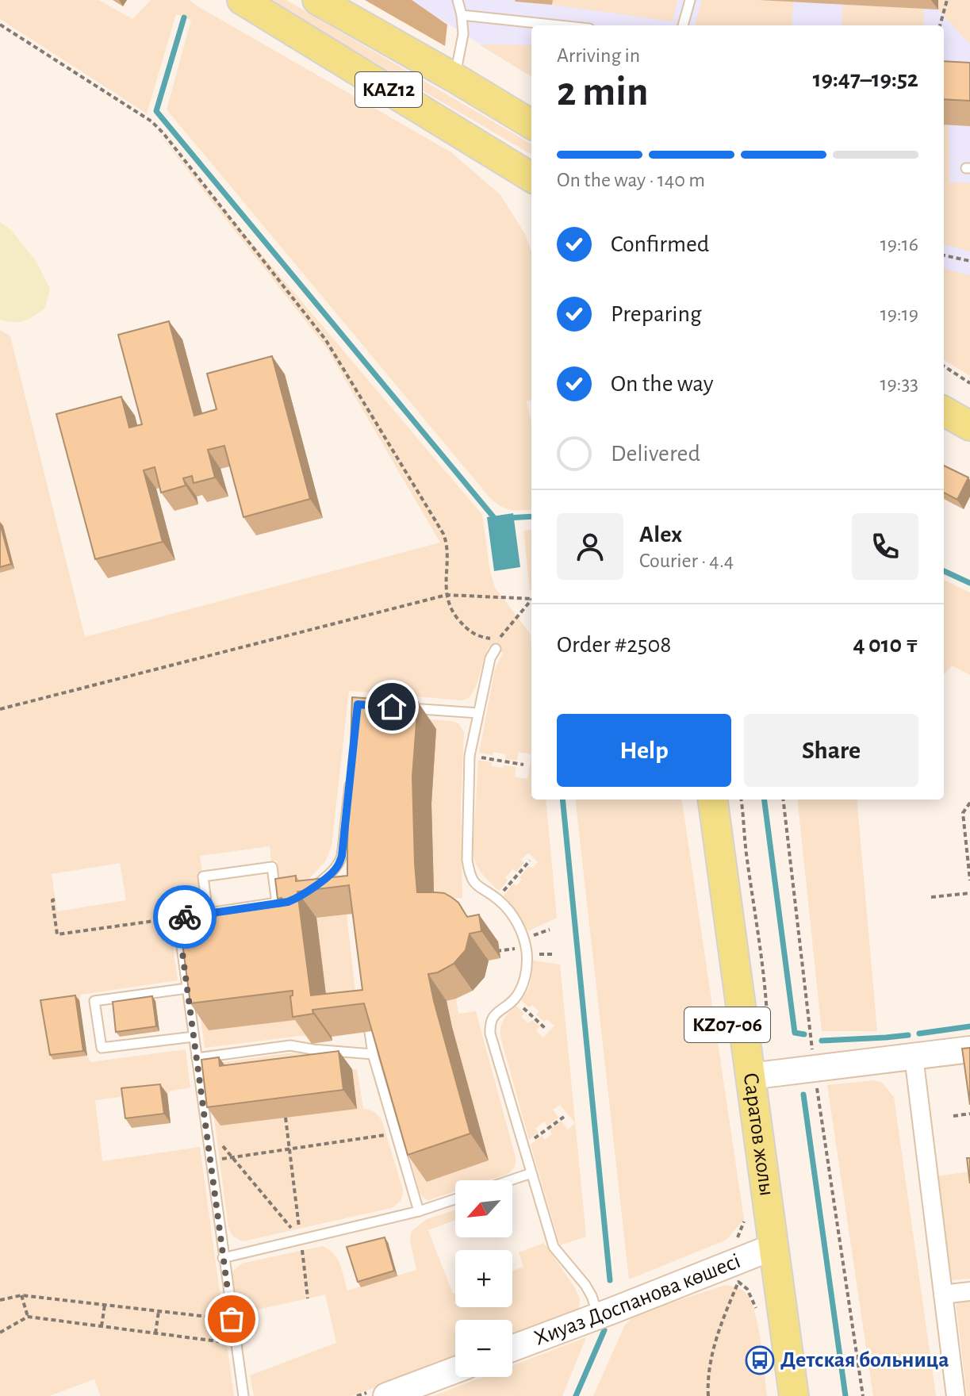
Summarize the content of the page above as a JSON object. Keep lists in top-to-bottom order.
{
  "streets": {
    "main road": [
      "KAZ12",
      "KZ07-06",
      "Саратов жолы",
      "Хиуаз Доспанова көшесі"
    ]
  },
  "crossings": [
    ["Саратов жолы", "Хиуаз Доспанова көшесі"]
  ],
  "places": {
    "bus stop": ["Детская больница"]
  },
  "north": "bottom left",
  "page": {
    "heading": ["2 min", "Arriving in", "19:47–19:52"],
    "panel": [
      "Alex",
      "Courier · 4.4",
      "Order #2508",
      "4 010 ₸"
    ],
    "bar": "On the way · 140 m",
    "list": [
      ["Confirmed", "19:16"],
      ["Preparing", "19:19"],
      ["On the way", "19:33"],
      "Delivered"
    ],
    "buttons": ["Help", "Share"],
    "map_buttons": ["+", "−"]
  }
}
